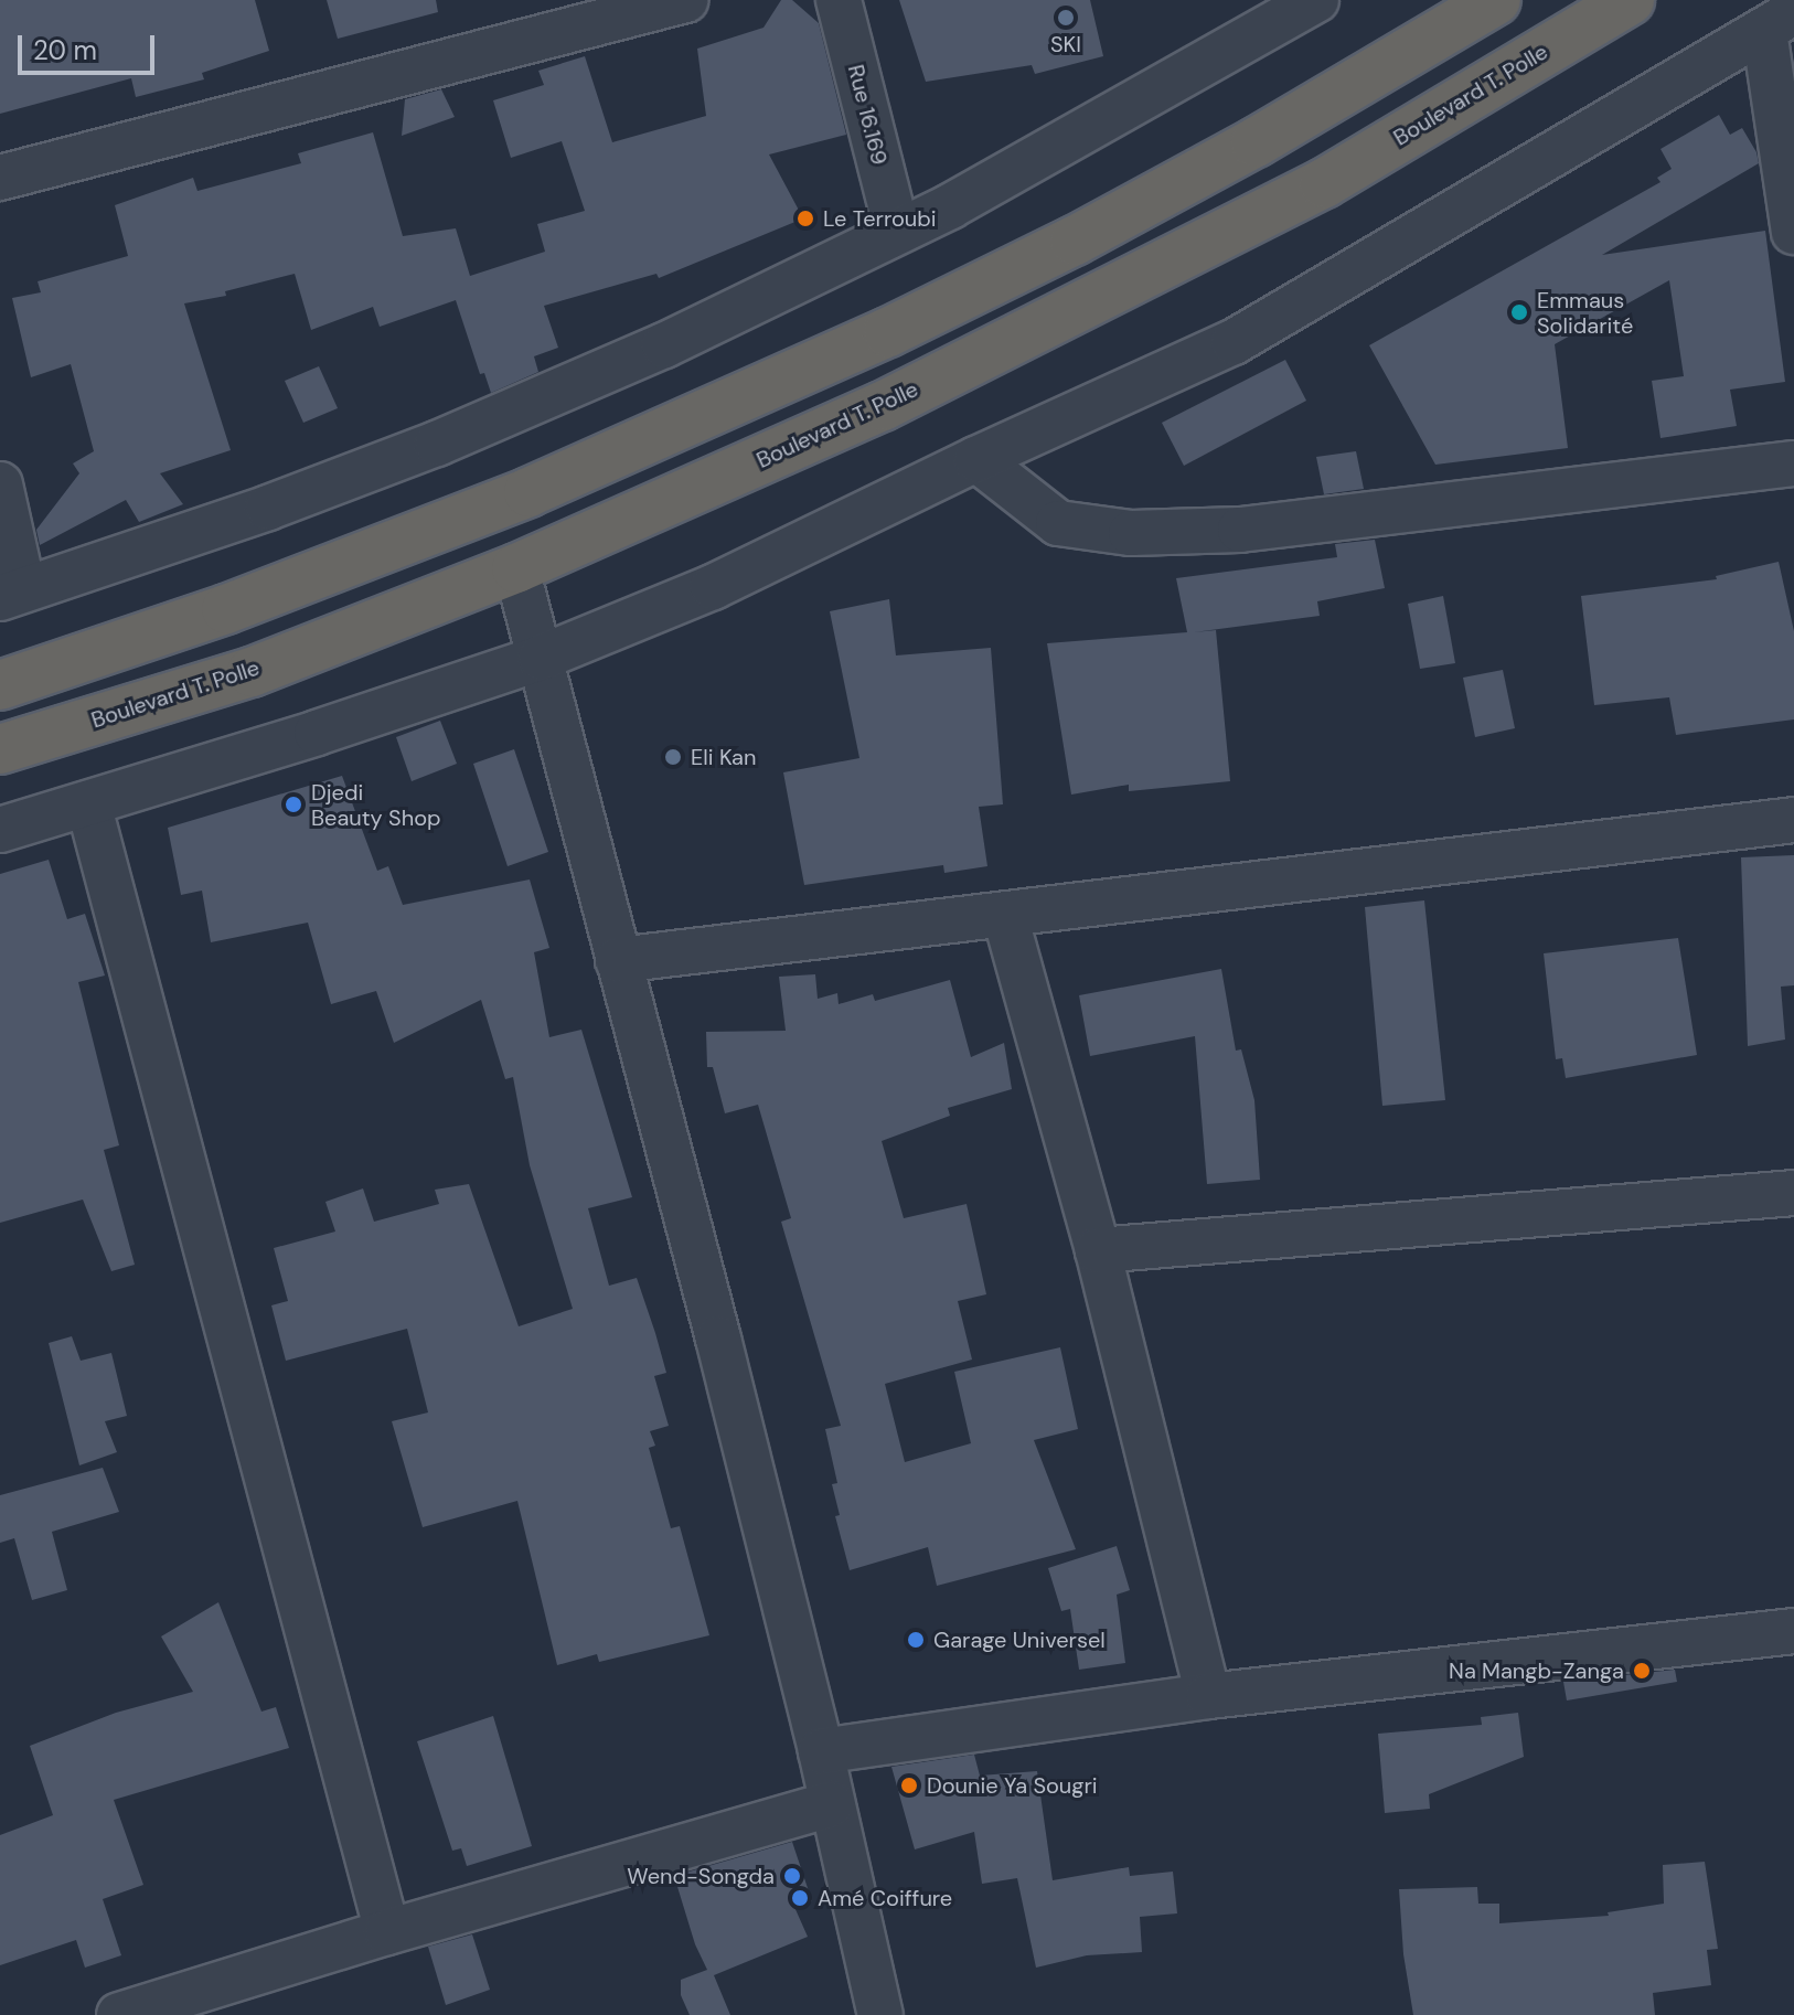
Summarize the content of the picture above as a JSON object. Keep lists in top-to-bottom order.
{
  "streets": {
    "highway": ["Boulevard T. Polle"],
    "street": ["Rue 16.169"]
  },
  "places": [
    "SKI",
    "Le Terroubi",
    "Emmaus Solidarité",
    "Eli Kan",
    "Djedi Beauty Shop",
    "Garage Universel",
    "Na Mangb-Zanga",
    "Dounie Ya Sougri",
    "Wend-Songda",
    "Amé Coiffure"
  ],
  "scale_bar": "20 m"
}
